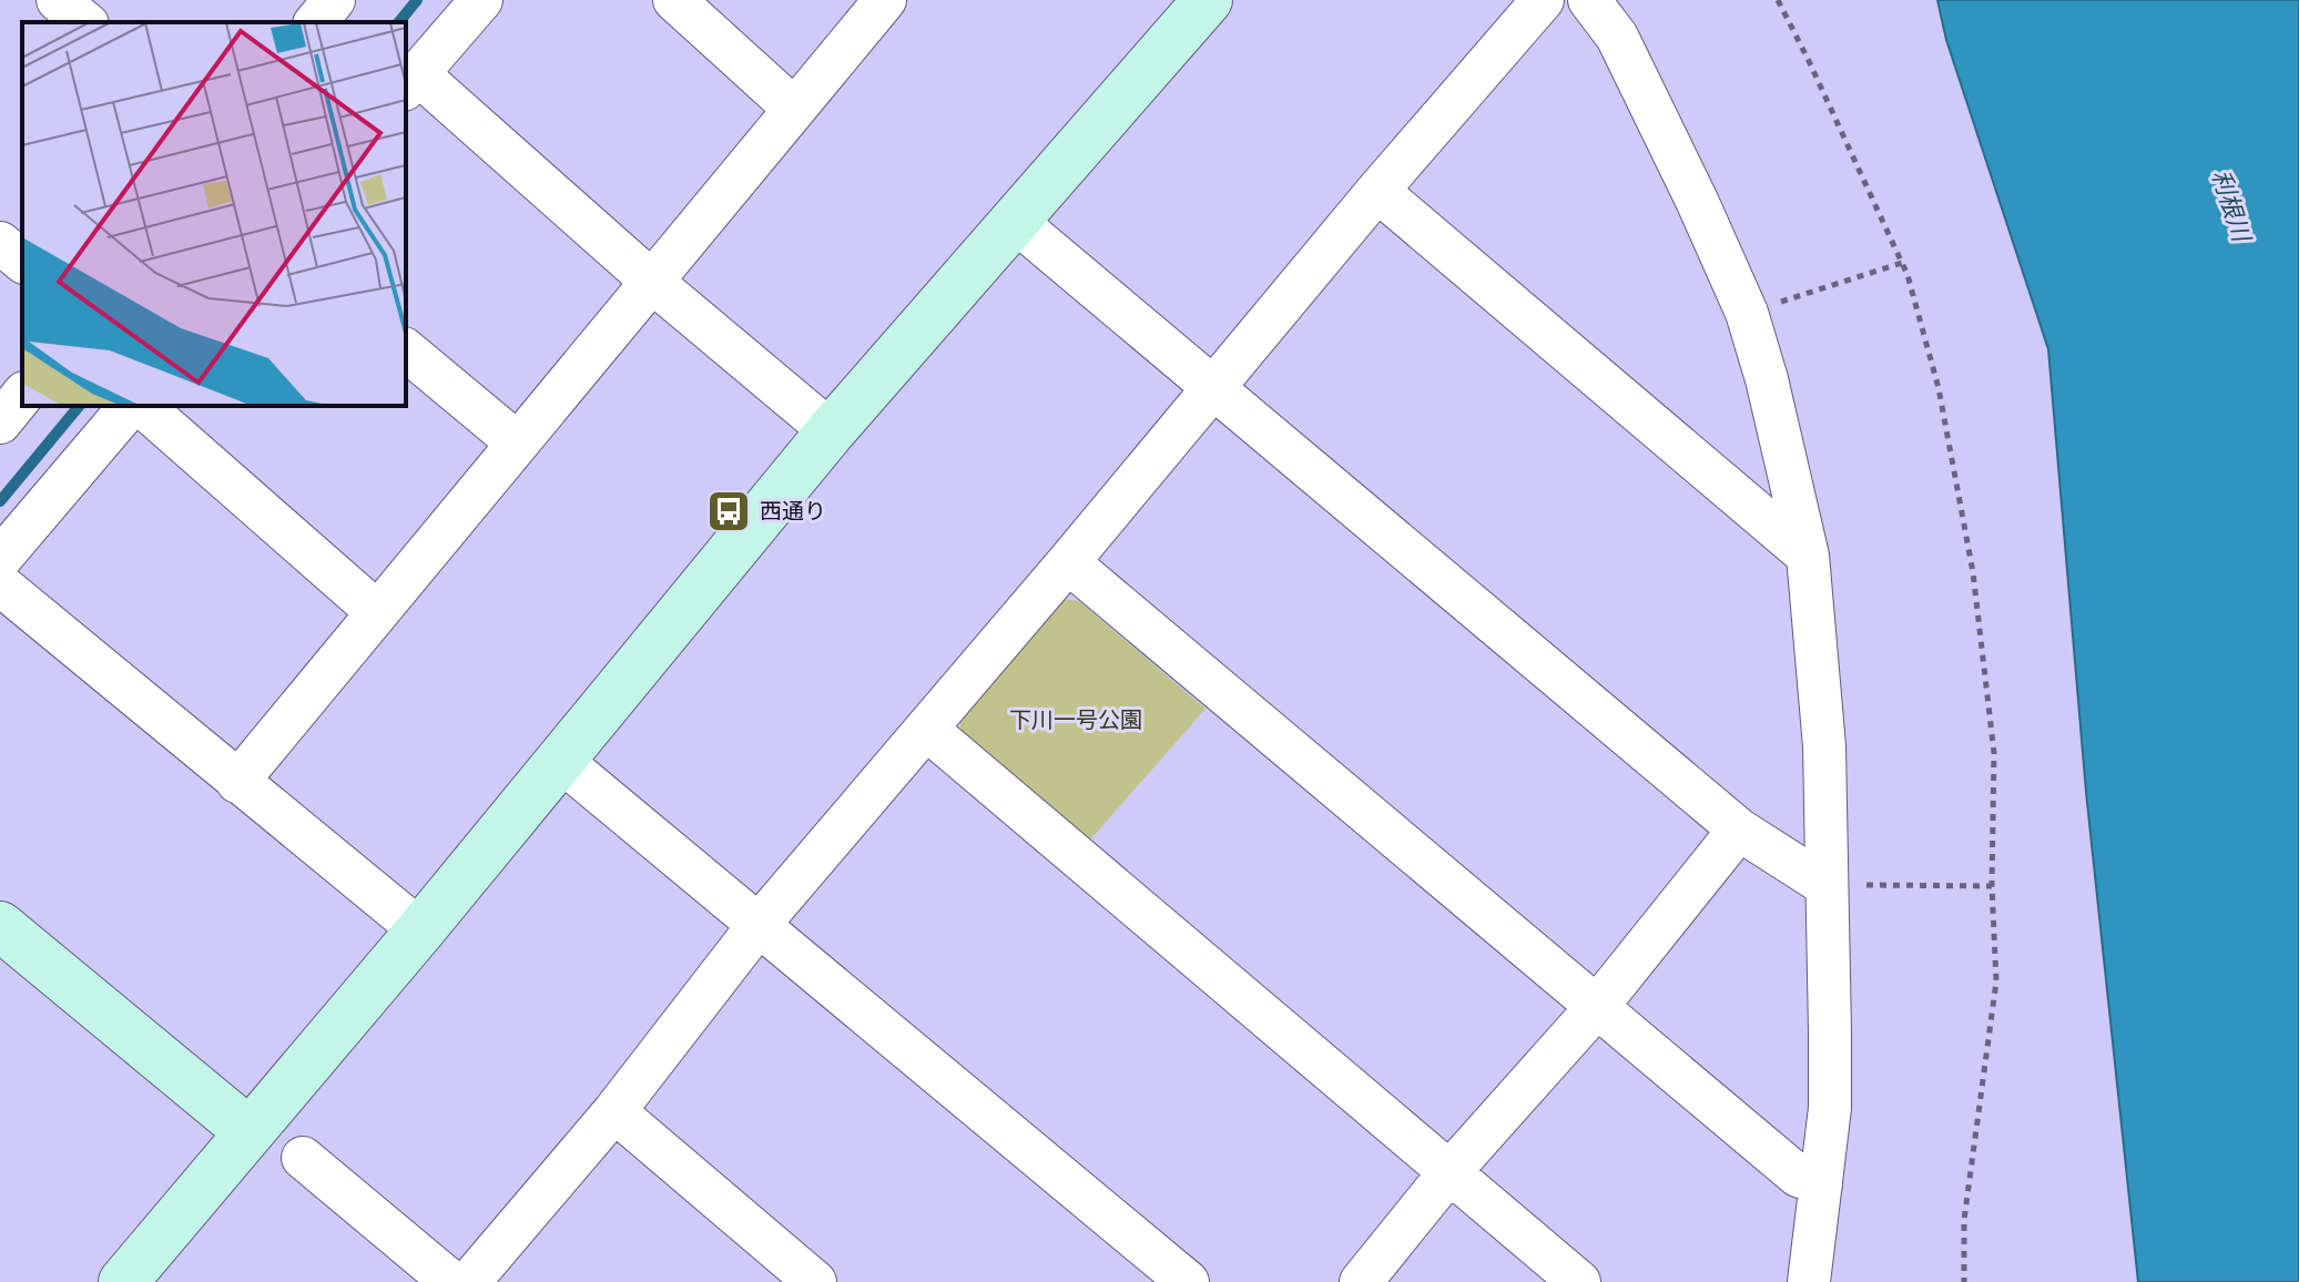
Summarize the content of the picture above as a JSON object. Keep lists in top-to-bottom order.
{
  "water": ["利根川"],
  "parks": ["下川一号公園"],
  "places": {
    "bus stop": ["西通り"]
  }
}
